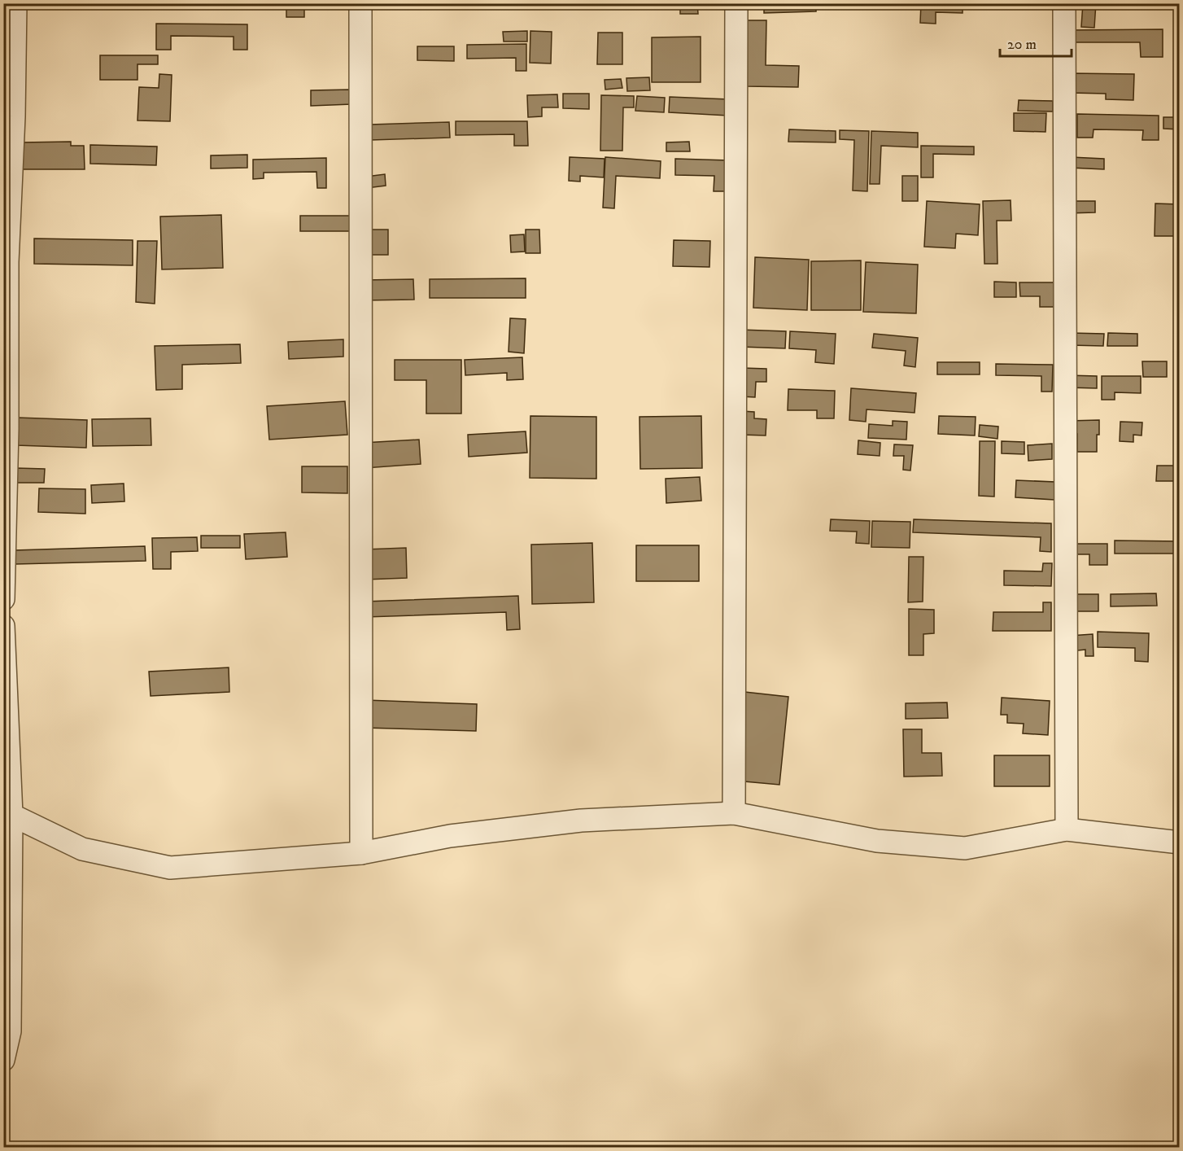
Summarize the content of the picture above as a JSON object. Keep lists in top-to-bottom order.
{
  "scale_bar": "20 m"
}
